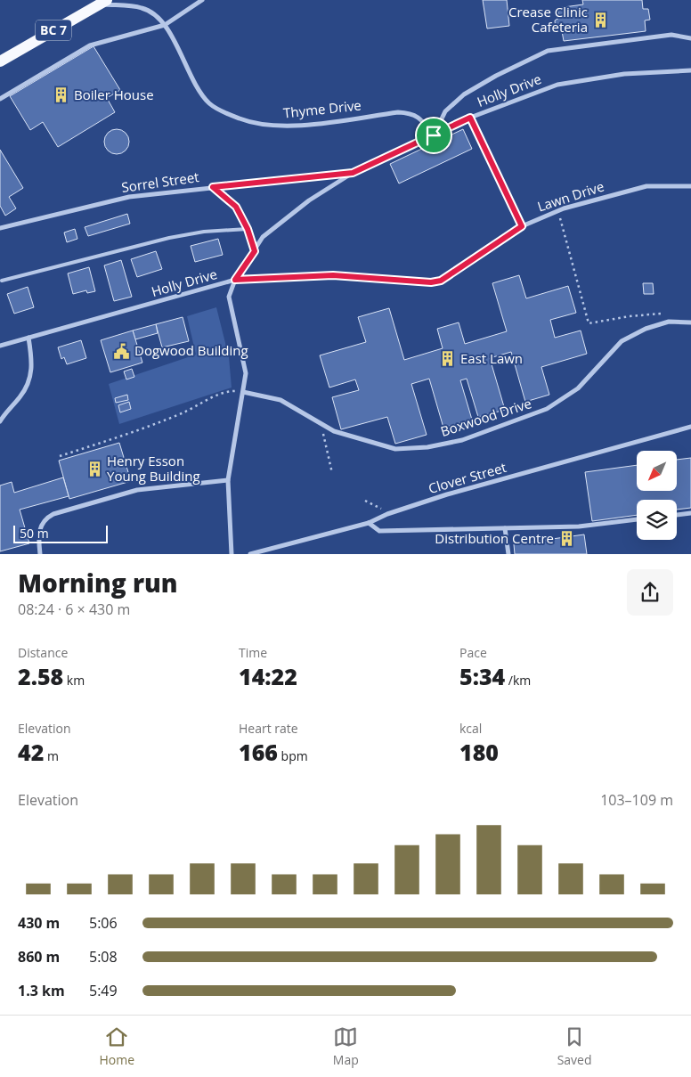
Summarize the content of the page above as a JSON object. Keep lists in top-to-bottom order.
{
  "streets": {
    "main road": ["BC 7"],
    "street": [
      "Holly Drive",
      "Thyme Drive",
      "Sorrel Street",
      "Lawn Drive",
      "Boxwood Drive",
      "Clover Street"
    ]
  },
  "crossings": [
    ["BC 7", "Thyme Drive"],
    ["Holly Drive", "Thyme Drive"],
    ["Holly Drive", "Sorrel Street"],
    ["Holly Drive", "Lawn Drive"]
  ],
  "places": {
    "building": [
      "Crease Clinic Cafeteria",
      "Boiler House",
      "East Lawn",
      "Henry Esson Young Building",
      "Distribution Centre"
    ],
    "public building": ["Dogwood Building"]
  },
  "scale_bar": "50 m",
  "north": "bottom left",
  "page": {
    "scale": "50 m",
    "heading": ["Morning run", "08:24 · 6 × 430 m"],
    "stats": [
      ["Distance", "2.58 km"],
      ["Time", "14:22"],
      ["Pace", "5:34 /km"],
      ["Elevation", "42 m"],
      ["Heart rate", "166 bpm"],
      ["kcal", "180"]
    ],
    "chart": ["Elevation", "103–109 m"],
    "list": [
      {
        "name": "430 m",
        "note": "5:06"
      },
      {
        "name": "860 m",
        "note": "5:08"
      },
      {
        "name": "1.3 km",
        "note": "5:49"
      }
    ],
    "tabs": ["Home", "Map", "Saved"]
  }
}
